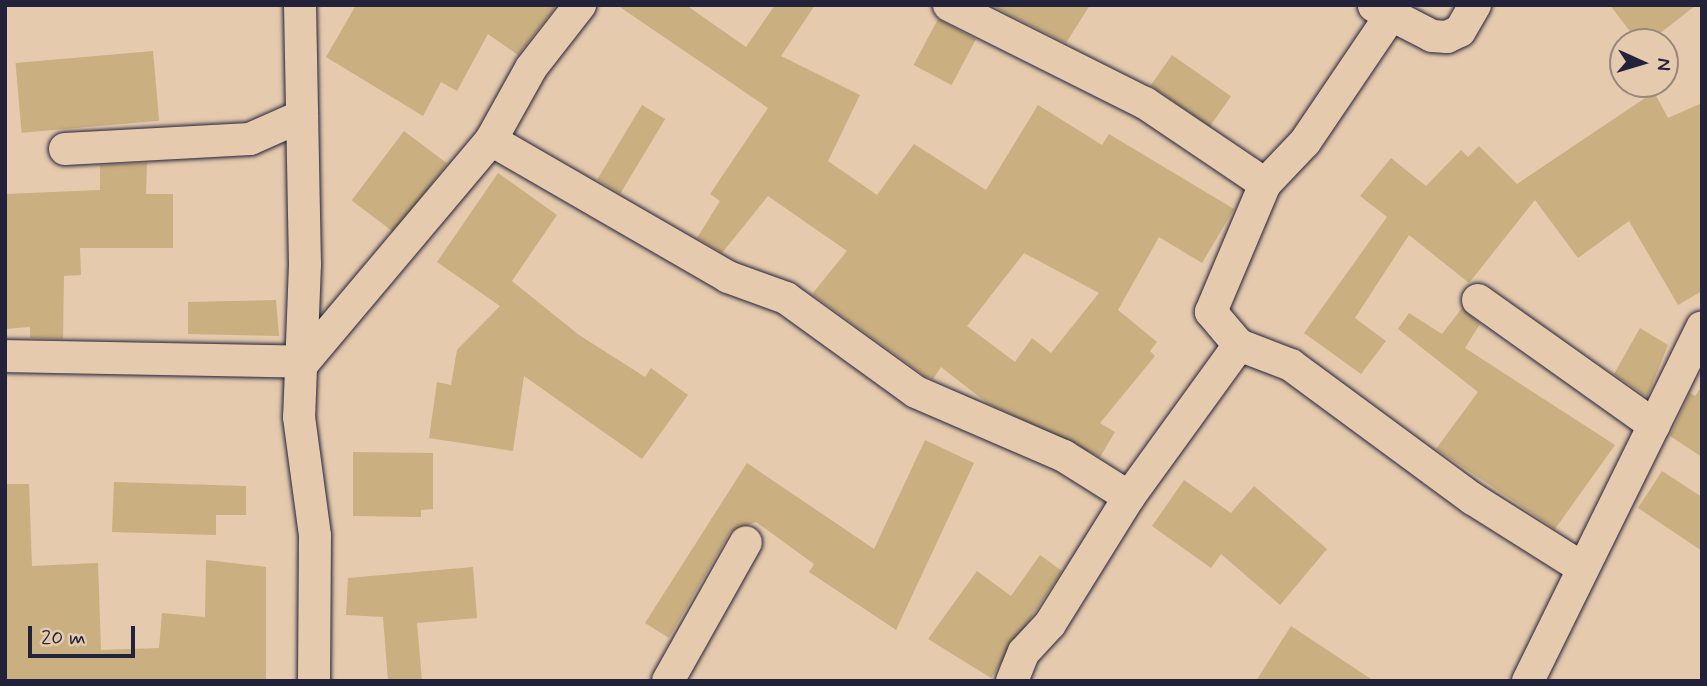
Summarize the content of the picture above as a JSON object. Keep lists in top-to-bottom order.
{
  "scale_bar": "20 m",
  "north": "right"
}
